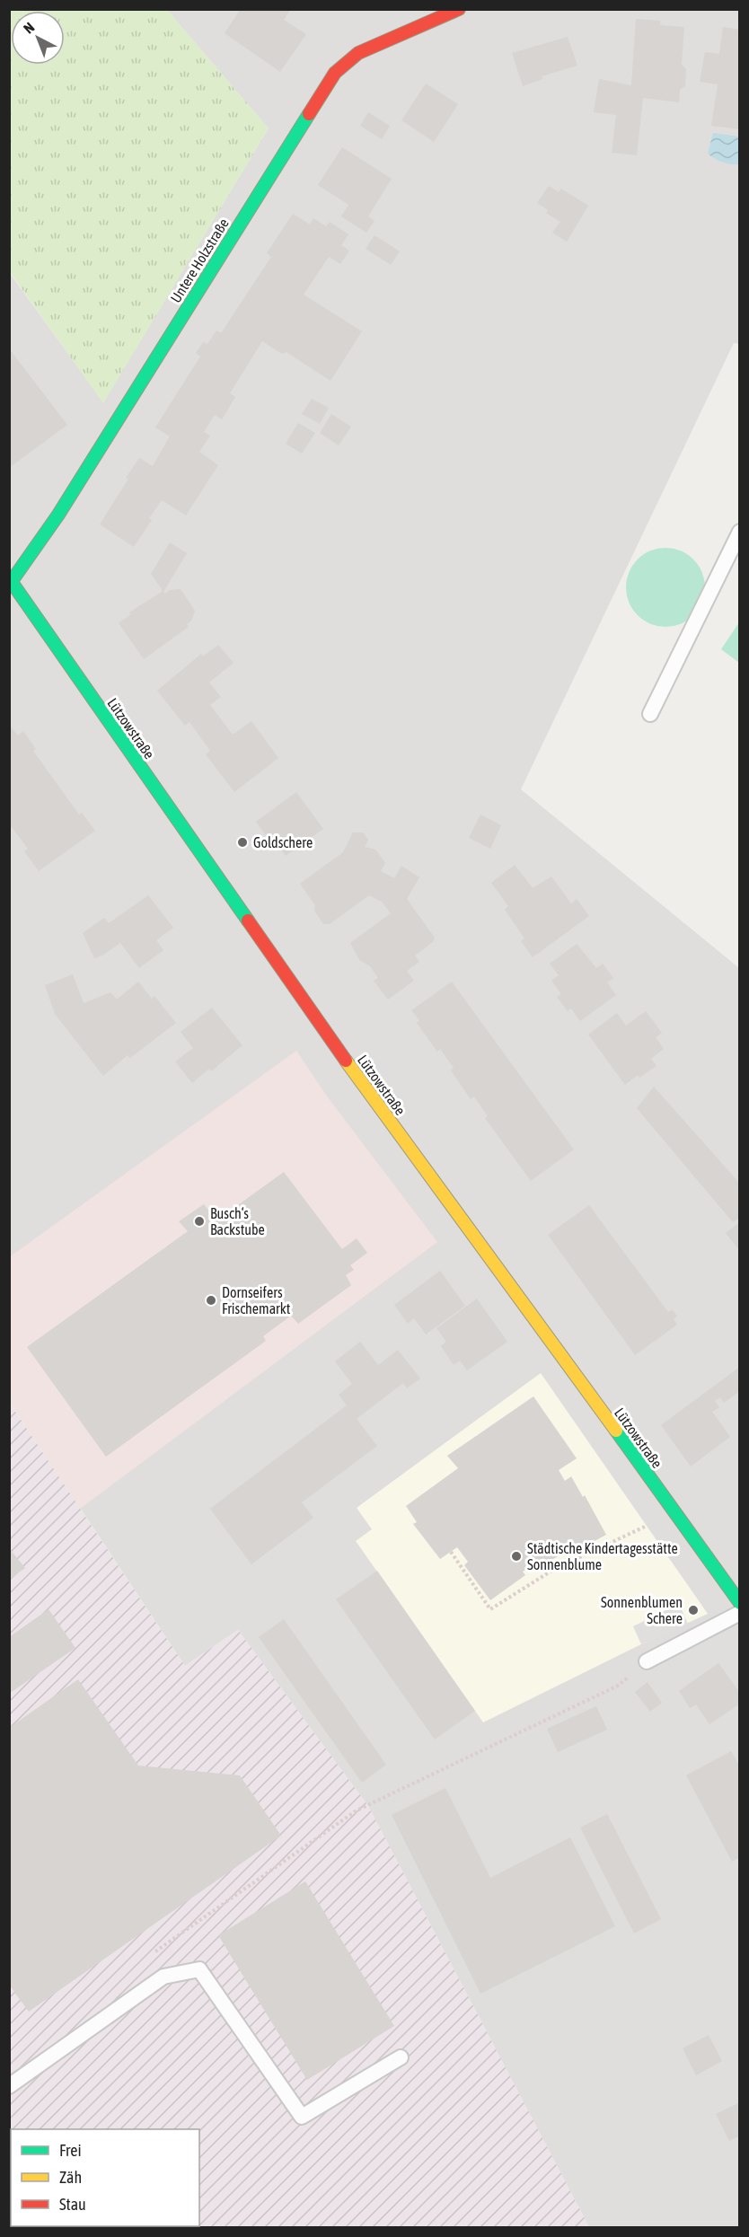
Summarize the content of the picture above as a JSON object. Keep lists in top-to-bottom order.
{
  "streets": {
    "street": ["Untere Holzstraße", "Lützowstraße"]
  },
  "crossings": [
    ["Untere Holzstraße", "Lützowstraße"]
  ],
  "places": [
    "Goldschere",
    "Busch‘s Backstube",
    "Dornseifers Frischemarkt",
    "Städtische Kindertagesstätte Sonnenblume",
    "Sonnenblumen Schere"
  ],
  "legend": ["Frei", "Zäh", "Stau"],
  "north": "top left"
}
